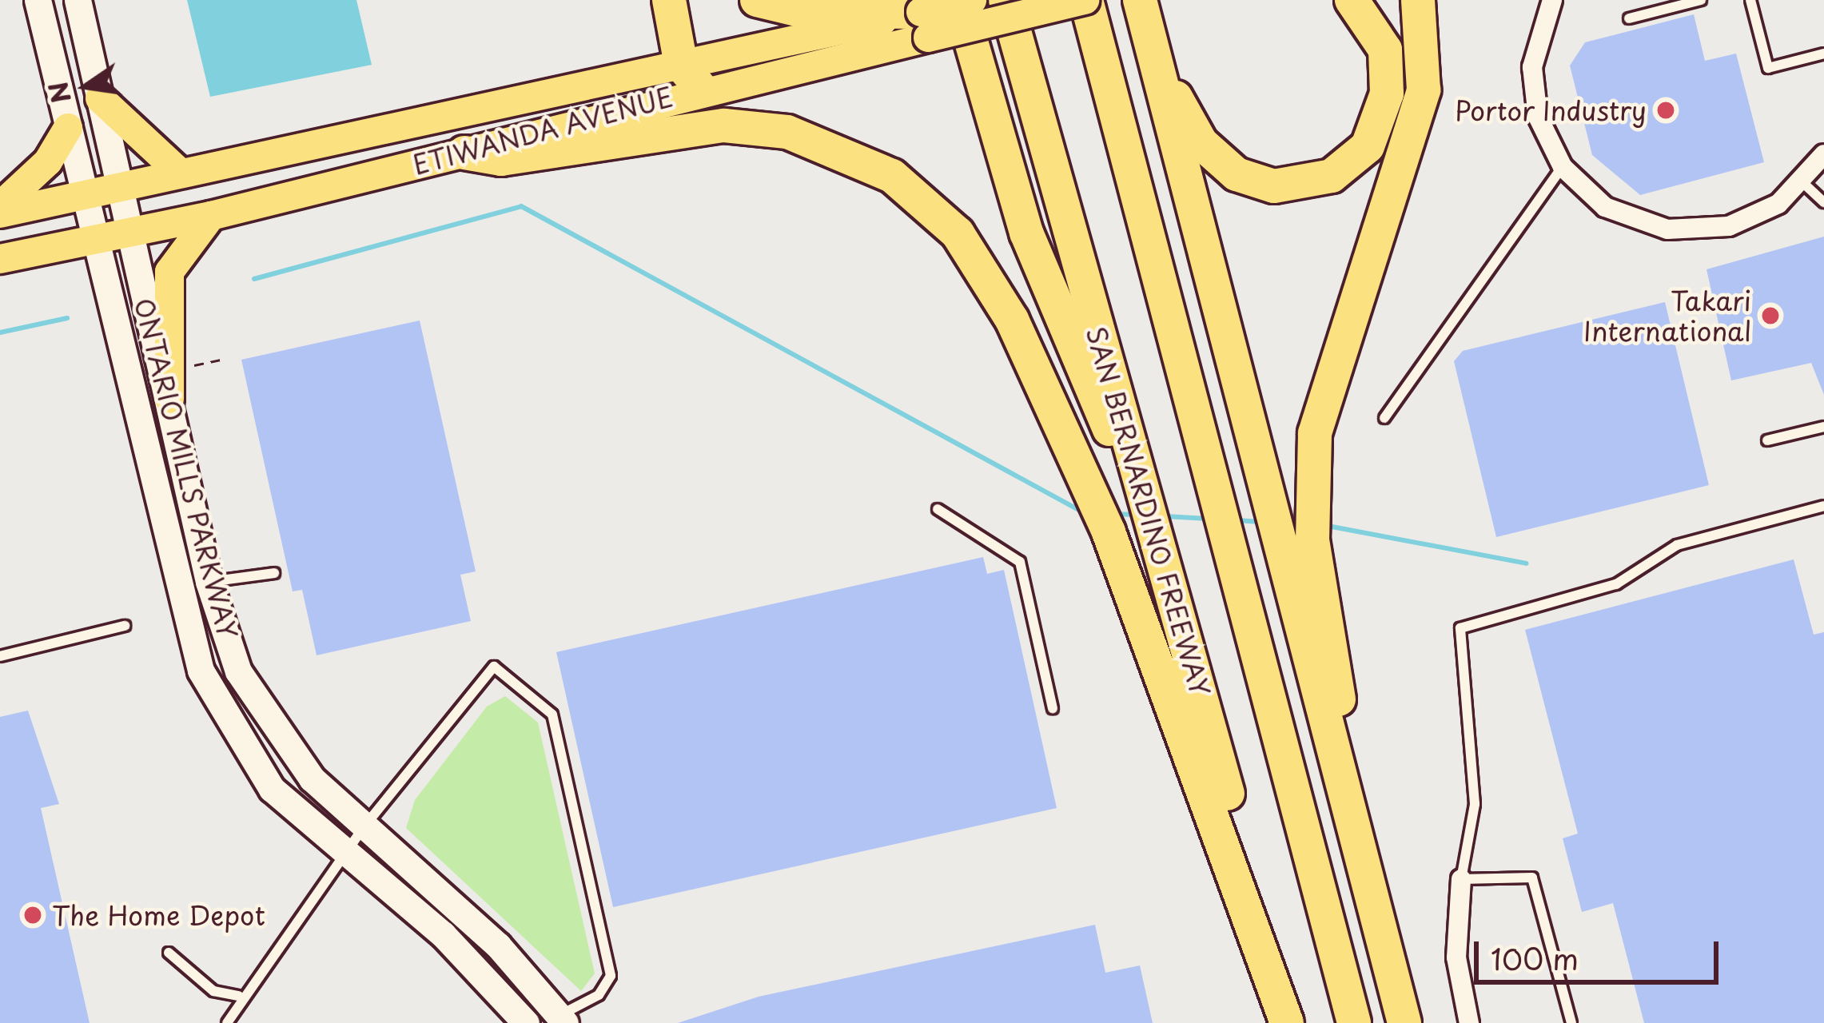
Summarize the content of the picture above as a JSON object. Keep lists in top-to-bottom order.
{
  "streets": {
    "highway": ["SAN BERNARDINO FREEWAY"],
    "main road": ["ETIWANDA AVENUE", "ONTARIO MILLS PARKWAY"]
  },
  "crossings": [
    ["ETIWANDA AVENUE", "ONTARIO MILLS PARKWAY"]
  ],
  "places": ["Portor Industry", "Takari International", "The Home Depot"],
  "scale_bar": "100 m",
  "north": "left"
}
